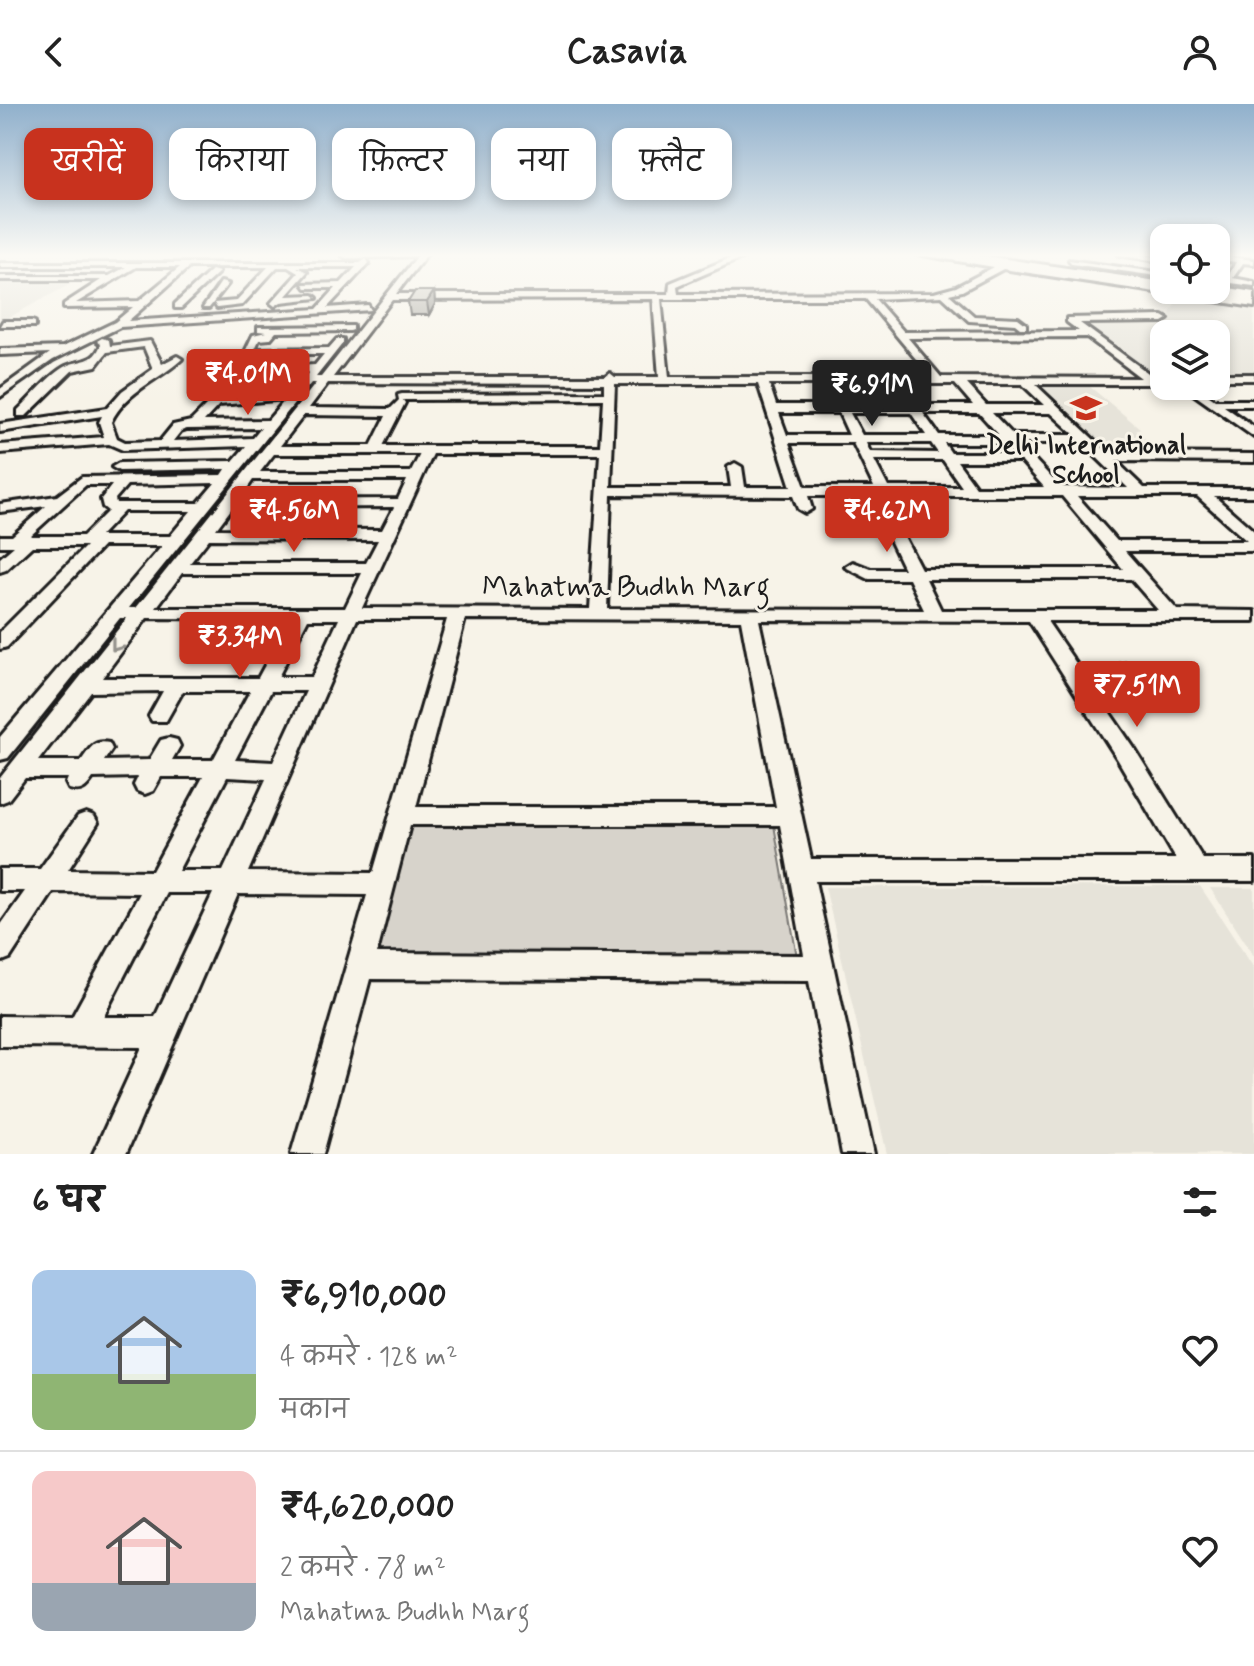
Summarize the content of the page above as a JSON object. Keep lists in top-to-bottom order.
{
  "streets": {
    "street": ["Mahatma Budhh Marg"]
  },
  "places": {
    "school or university": ["Delhi International School"]
  },
  "page": {
    "header": "Casavia",
    "chip": [
      "खरीदें",
      "किराया",
      "फ़िल्टर",
      "नया",
      "फ़्लैट"
    ],
    "price": [
      "₹4.01M",
      "₹6.91M",
      "₹4.56M",
      "₹4.62M",
      "₹3.34M",
      "₹7.51M"
    ],
    "heading": "6 घर",
    "list": [
      {
        "name": "₹6,910,000",
        "note": "4 कमरे · 128 m² · मकान"
      },
      {
        "name": "₹4,620,000",
        "note": "2 कमरे · 78 m² · Mahatma Budhh Marg"
      }
    ]
  }
}
